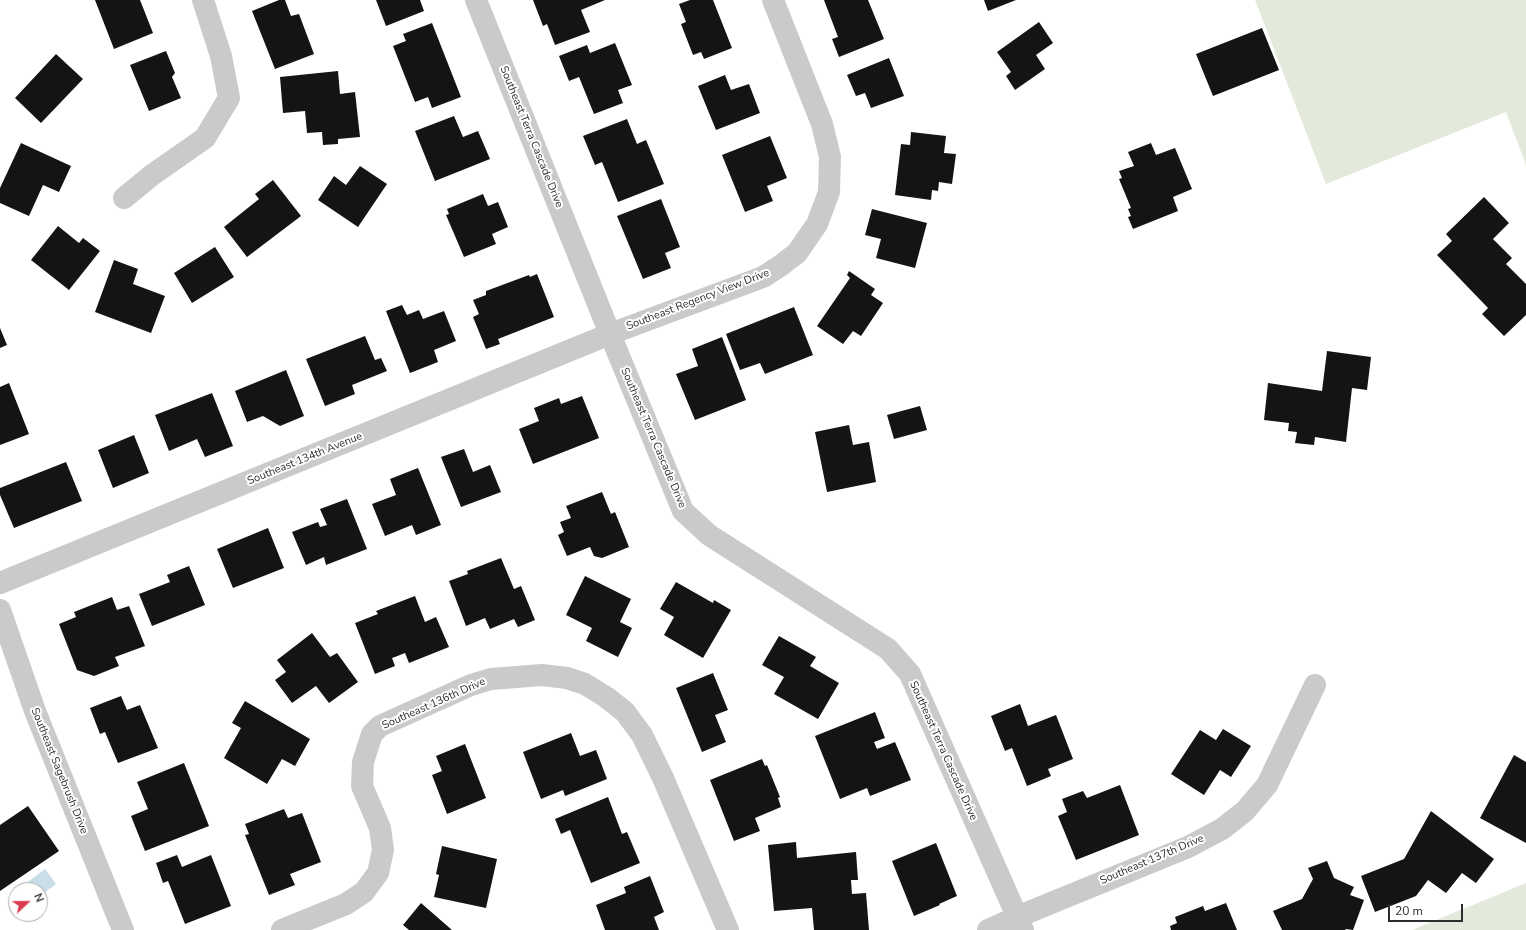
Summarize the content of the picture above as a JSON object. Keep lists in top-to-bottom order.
{
  "streets": {
    "street": [
      "Southeast Terra Cascade Drive",
      "Southeast Regency View Drive",
      "Southeast 134th Avenue",
      "Southeast 136th Drive",
      "Southeast Sagebrush Drive",
      "Southeast 137th Drive"
    ]
  },
  "crossings": [
    ["Southeast Terra Cascade Drive", "Southeast Regency View Drive"],
    ["Southeast Terra Cascade Drive", "Southeast 134th Avenue"],
    ["Southeast Terra Cascade Drive", "Southeast 137th Drive"],
    ["Southeast Regency View Drive", "Southeast 134th Avenue"]
  ],
  "scale_bar": "20 m",
  "north": "right"
}
